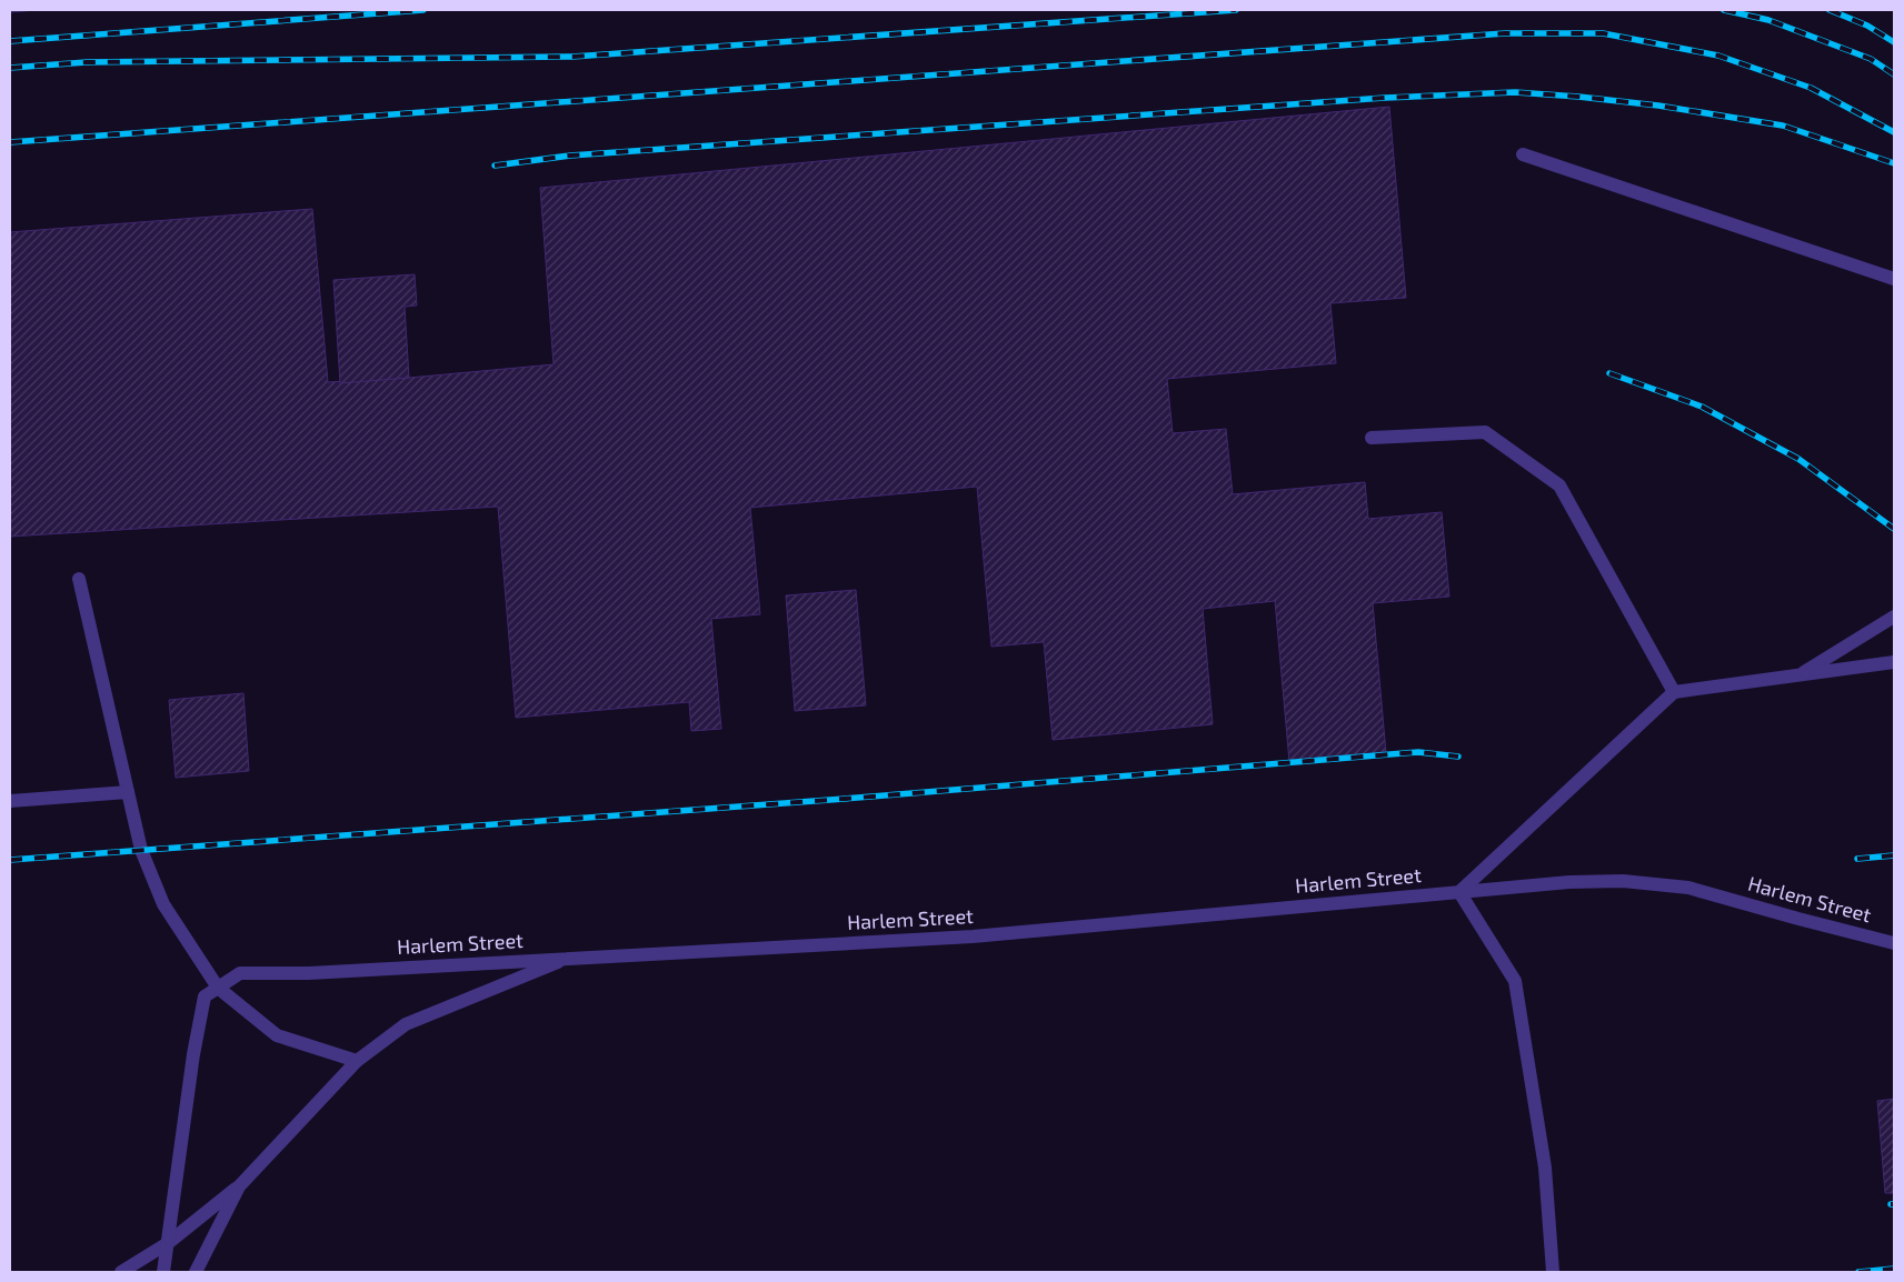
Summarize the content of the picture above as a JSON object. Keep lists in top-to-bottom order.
{
  "streets": {
    "lane": ["Harlem Street"]
  }
}
